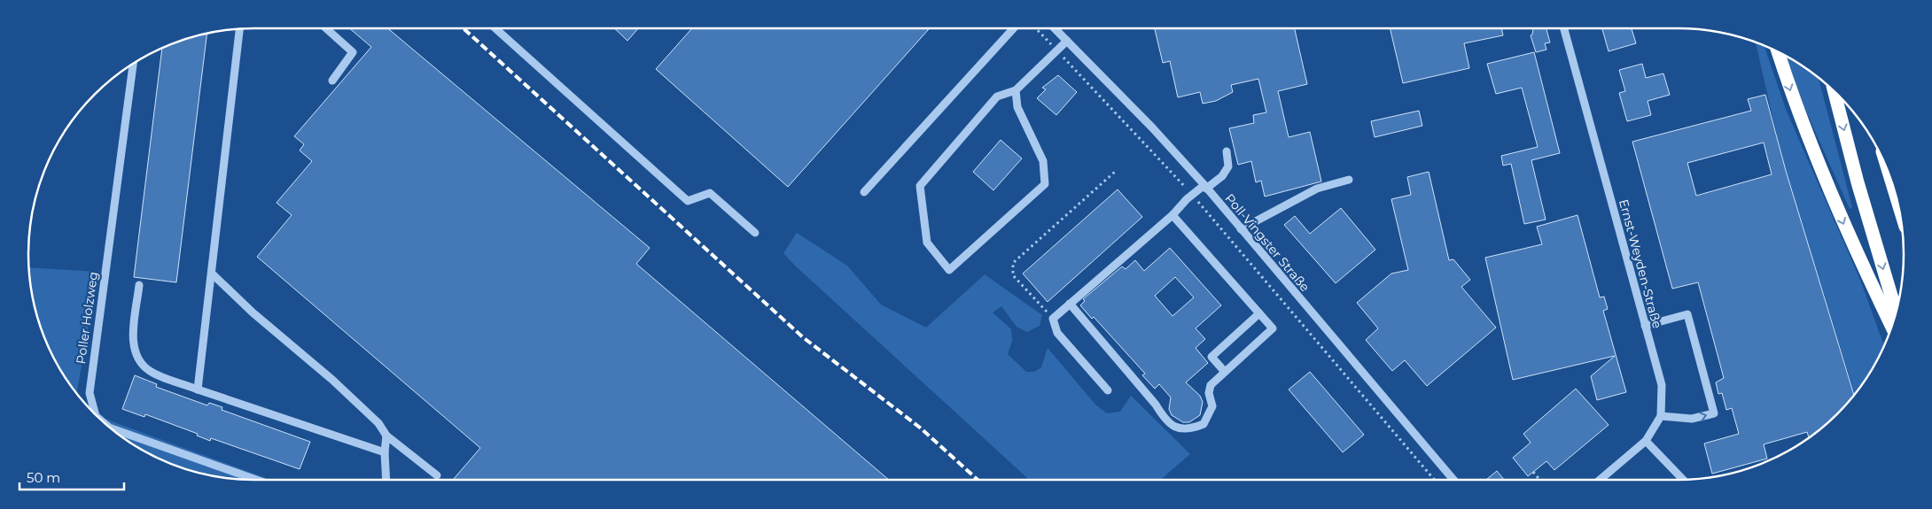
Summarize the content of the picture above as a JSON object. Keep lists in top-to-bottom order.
{
  "streets": {
    "street": ["Poll-Vingster Straße", "Ernst-Weyden-Straße", "Poller Holzweg"]
  },
  "scale_bar": "50 m"
}
